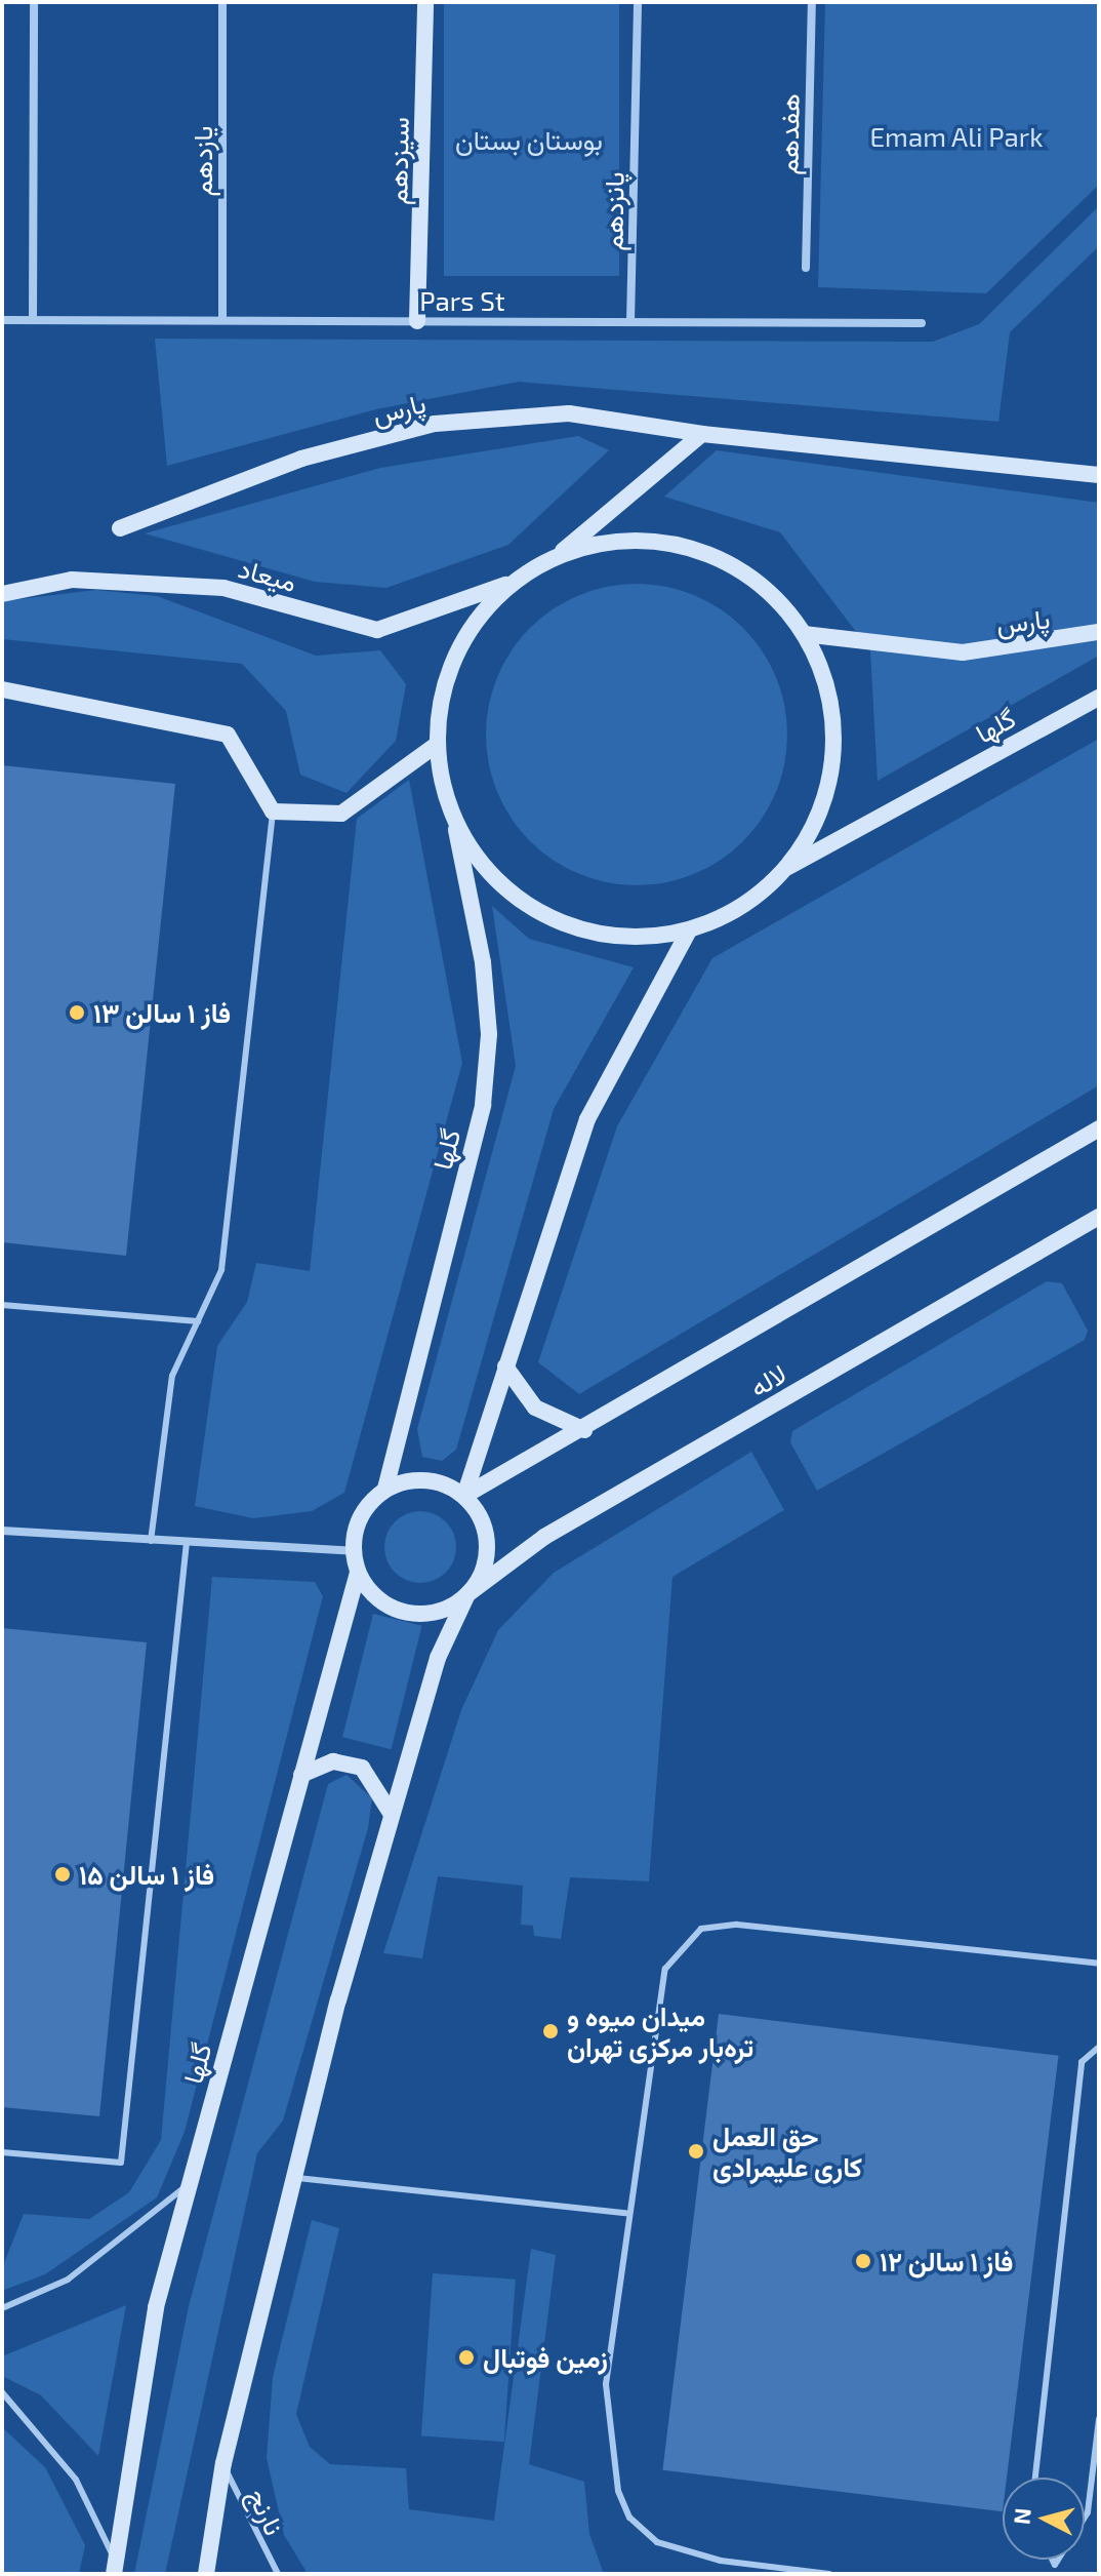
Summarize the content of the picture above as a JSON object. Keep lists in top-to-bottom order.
{
  "streets": {
    "street": [
      "هفدهم",
      "یازدهم",
      "سیزدهم",
      "پانزدهم",
      "Pars St",
      "پارس",
      "میعاد",
      "گلها",
      "لاله"
    ],
    "lane": ["نارنج"]
  },
  "crossings": [
    ["یازدهم", "Pars St"],
    ["سیزدهم", "Pars St"],
    ["پانزدهم", "Pars St"],
    ["گلها", "لاله"]
  ],
  "parks": ["Emam Ali Park", "بوستان بستان"],
  "places": [
    "فاز ۱ سالن ۱۳",
    "فاز ۱ سالن ۱۵",
    "میدان میوه و تره‌بار مرکزی تهران",
    "حق العمل کاری علیمرادی",
    "فاز ۱ سالن ۱۲",
    "زمین فوتبال"
  ],
  "north": "left"
}
